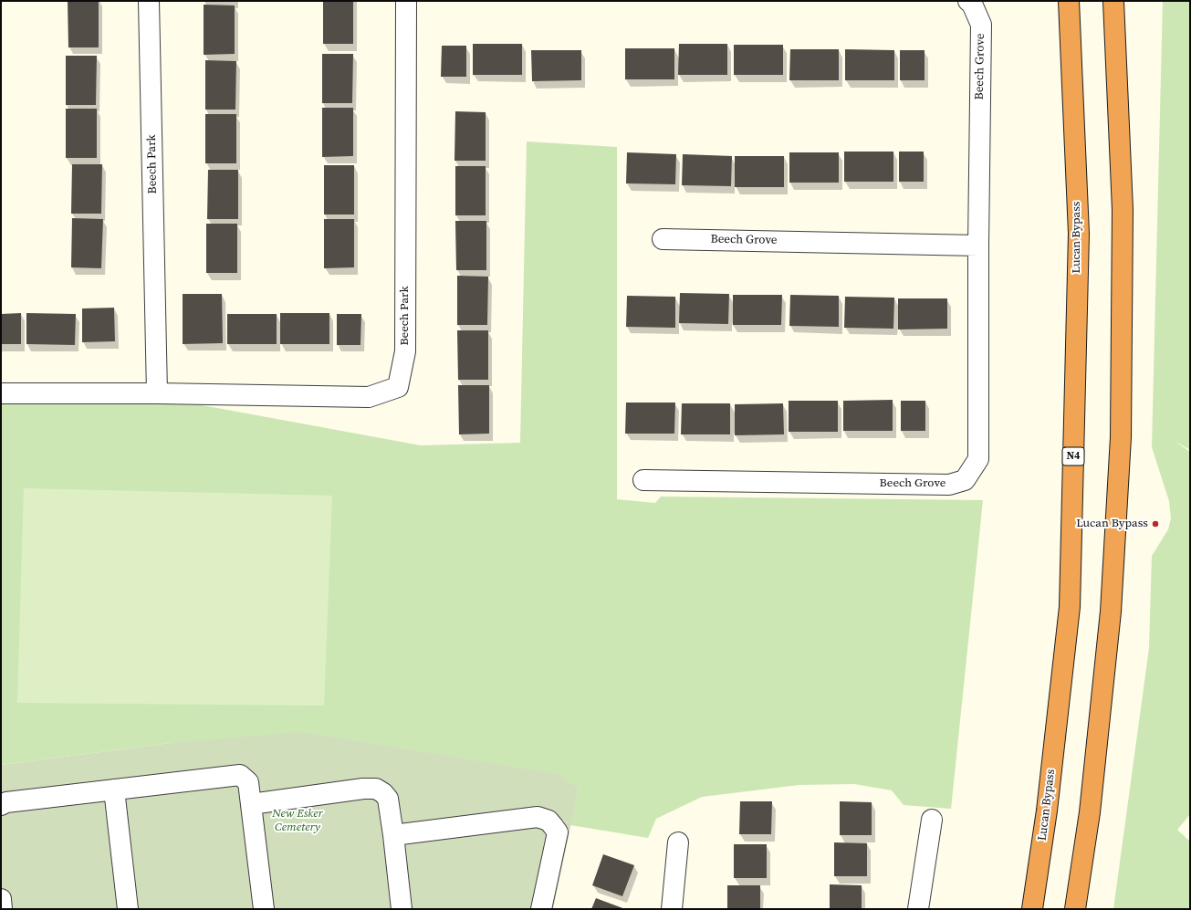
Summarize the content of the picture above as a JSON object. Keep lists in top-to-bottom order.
{
  "streets": {
    "highway": ["Lucan Bypass", "N4"],
    "street": ["Beech Grove", "Beech Park"]
  },
  "parks": ["New Esker Cemetery"],
  "places": ["Lucan Bypass"]
}
